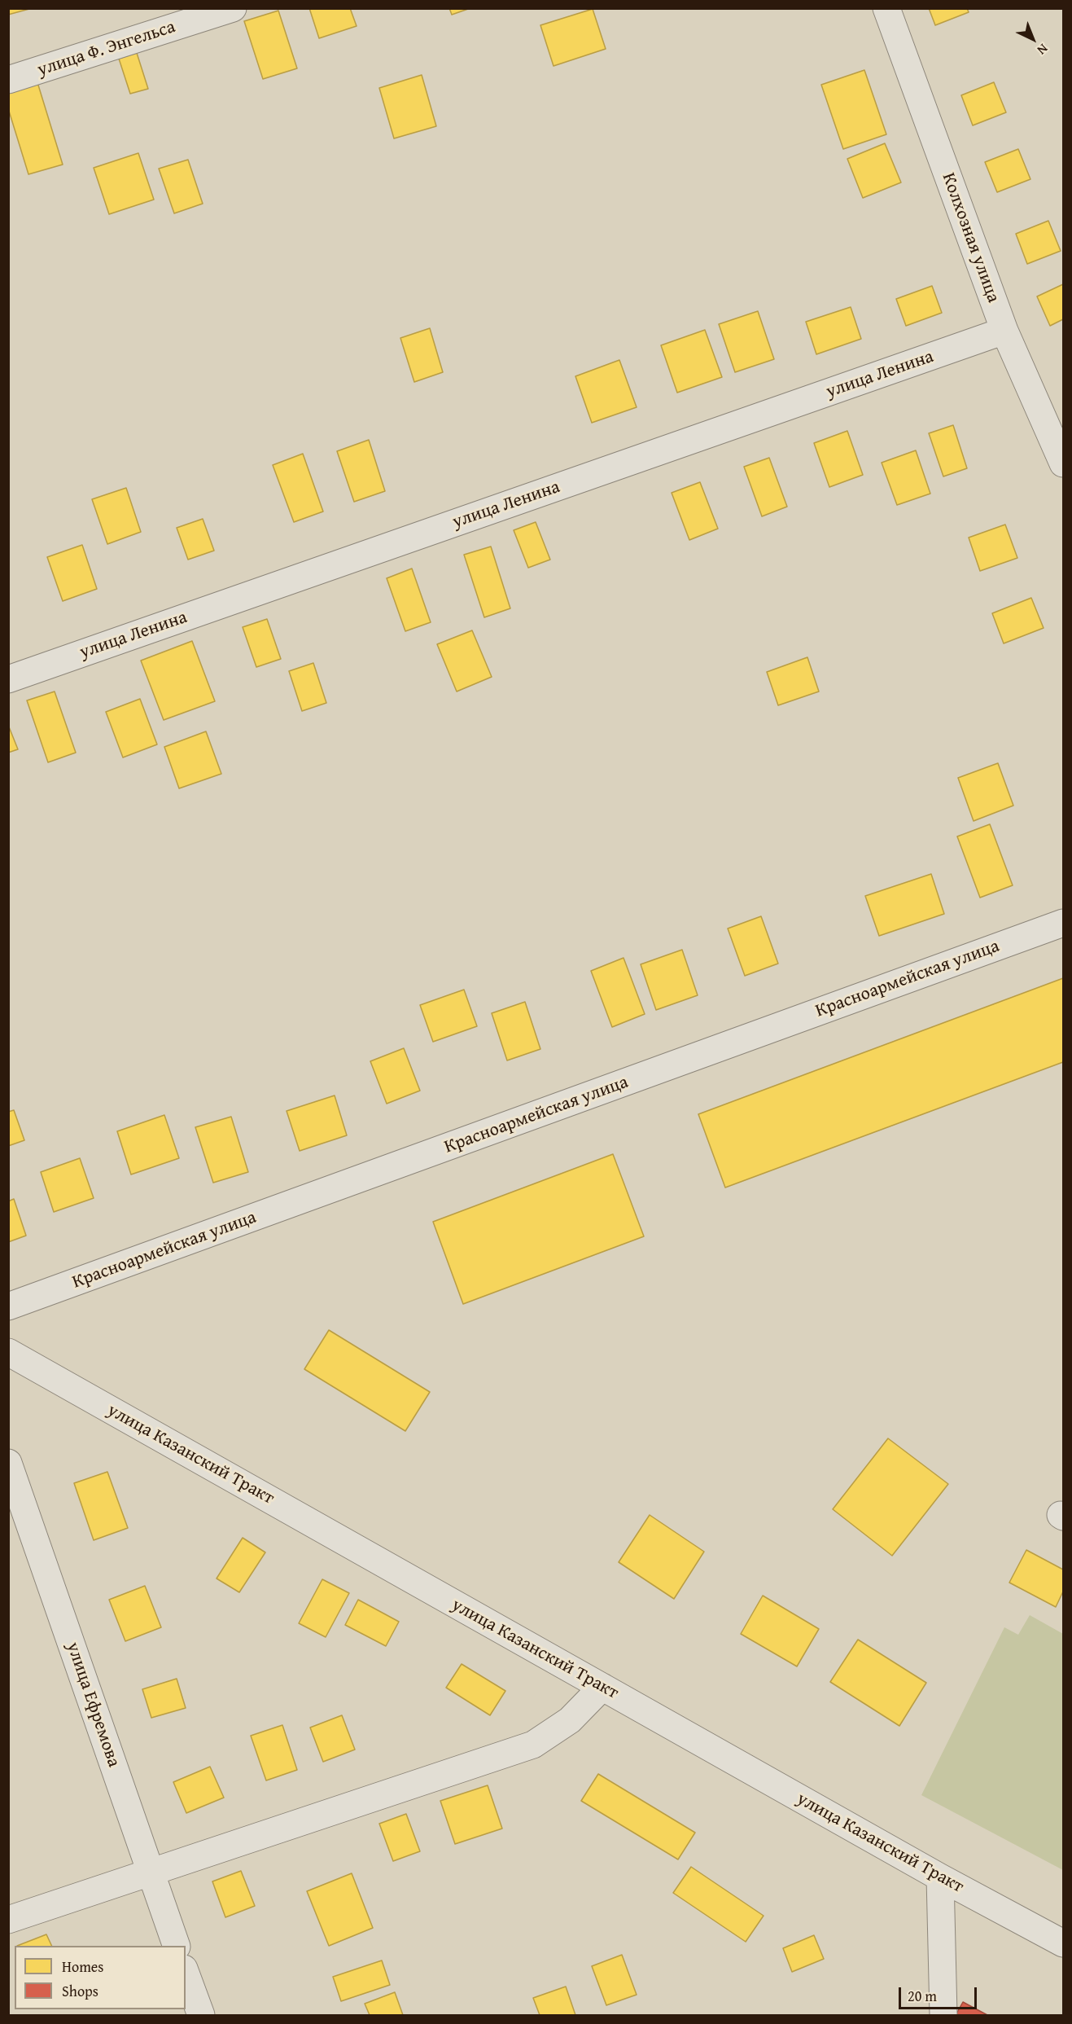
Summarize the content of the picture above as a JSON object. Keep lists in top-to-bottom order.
{
  "streets": {
    "street": [
      "улица Ф. Энгельса",
      "Колхозная улица",
      "улица Ленина",
      "Красноармейская улица",
      "улица Казанский Тракт",
      "улица Ефремова"
    ]
  },
  "crossings": [
    ["Колхозная улица", "улица Ленина"]
  ],
  "legend": ["Homes", "Shops"],
  "scale_bar": "20 m",
  "north": "bottom right"
}
